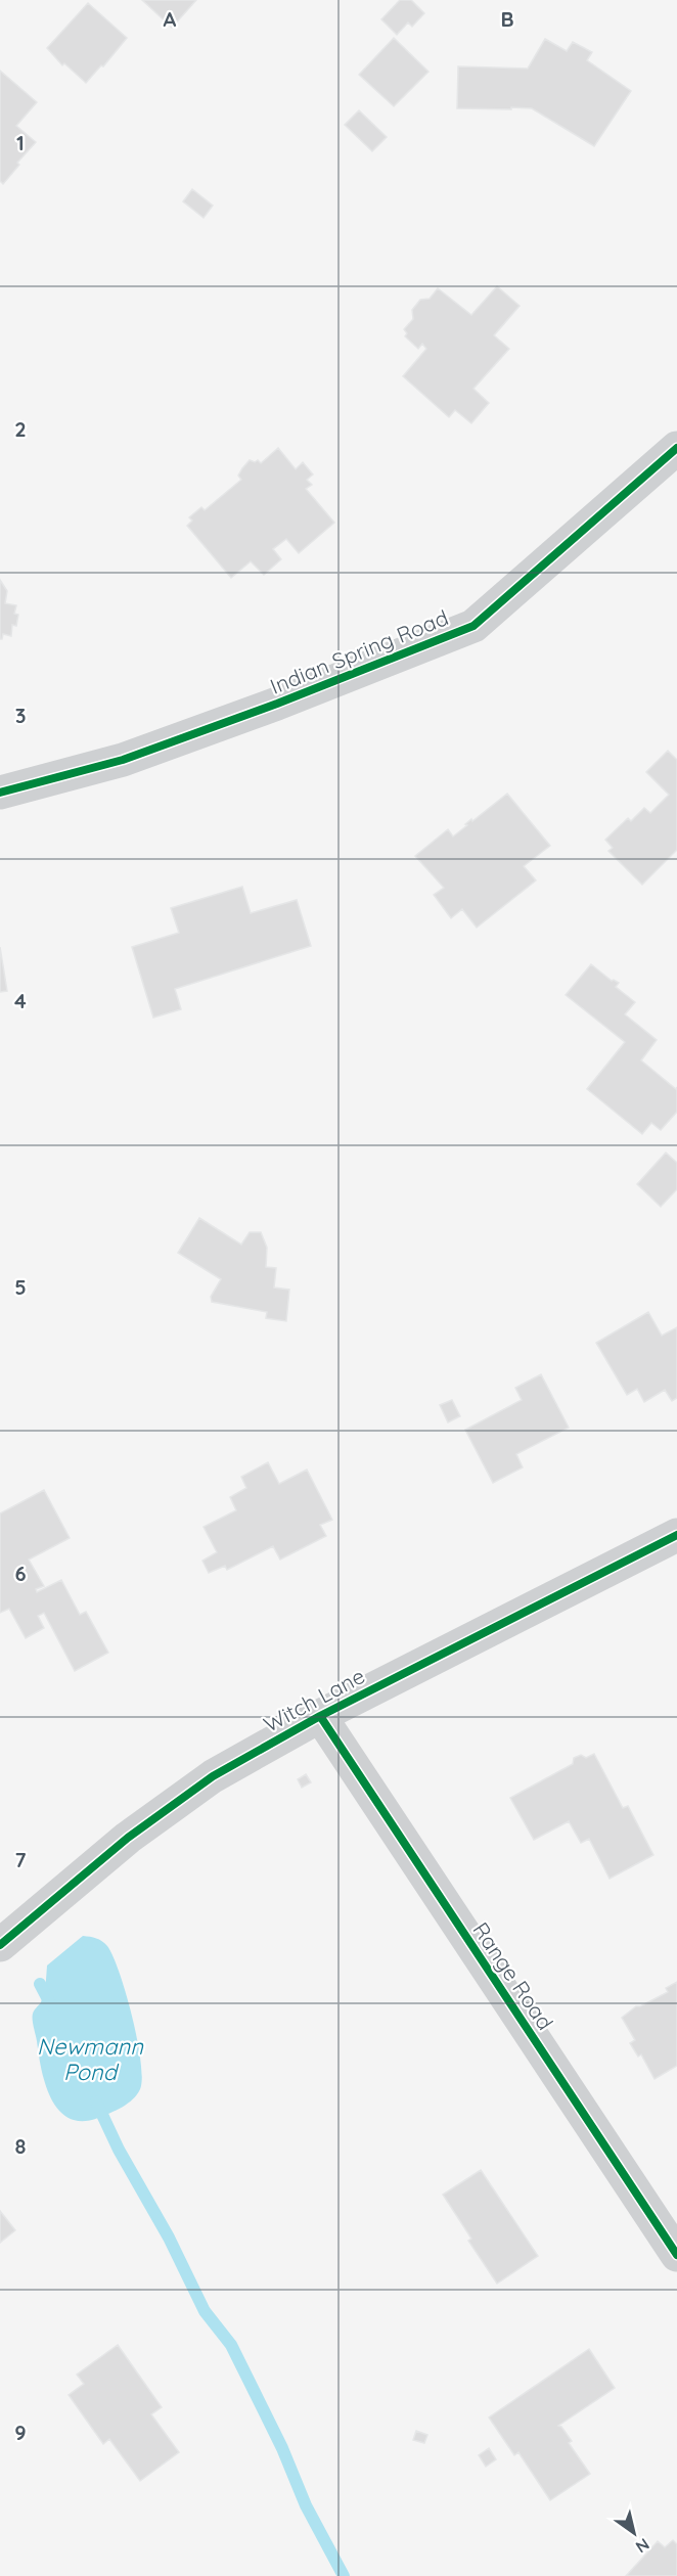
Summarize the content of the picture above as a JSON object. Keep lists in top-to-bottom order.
{
  "streets": {
    "street": ["Indian Spring Road", "Witch Lane", "Range Road"]
  },
  "crossings": [
    ["Witch Lane", "Range Road"]
  ],
  "water": ["Newmann Pond"],
  "north": "bottom right",
  "grid": {
    "columns": ["A", "B"],
    "rows": [
      "1",
      "2",
      "3",
      "4",
      "5",
      "6",
      "7",
      "8",
      "9"
    ]
  }
}
